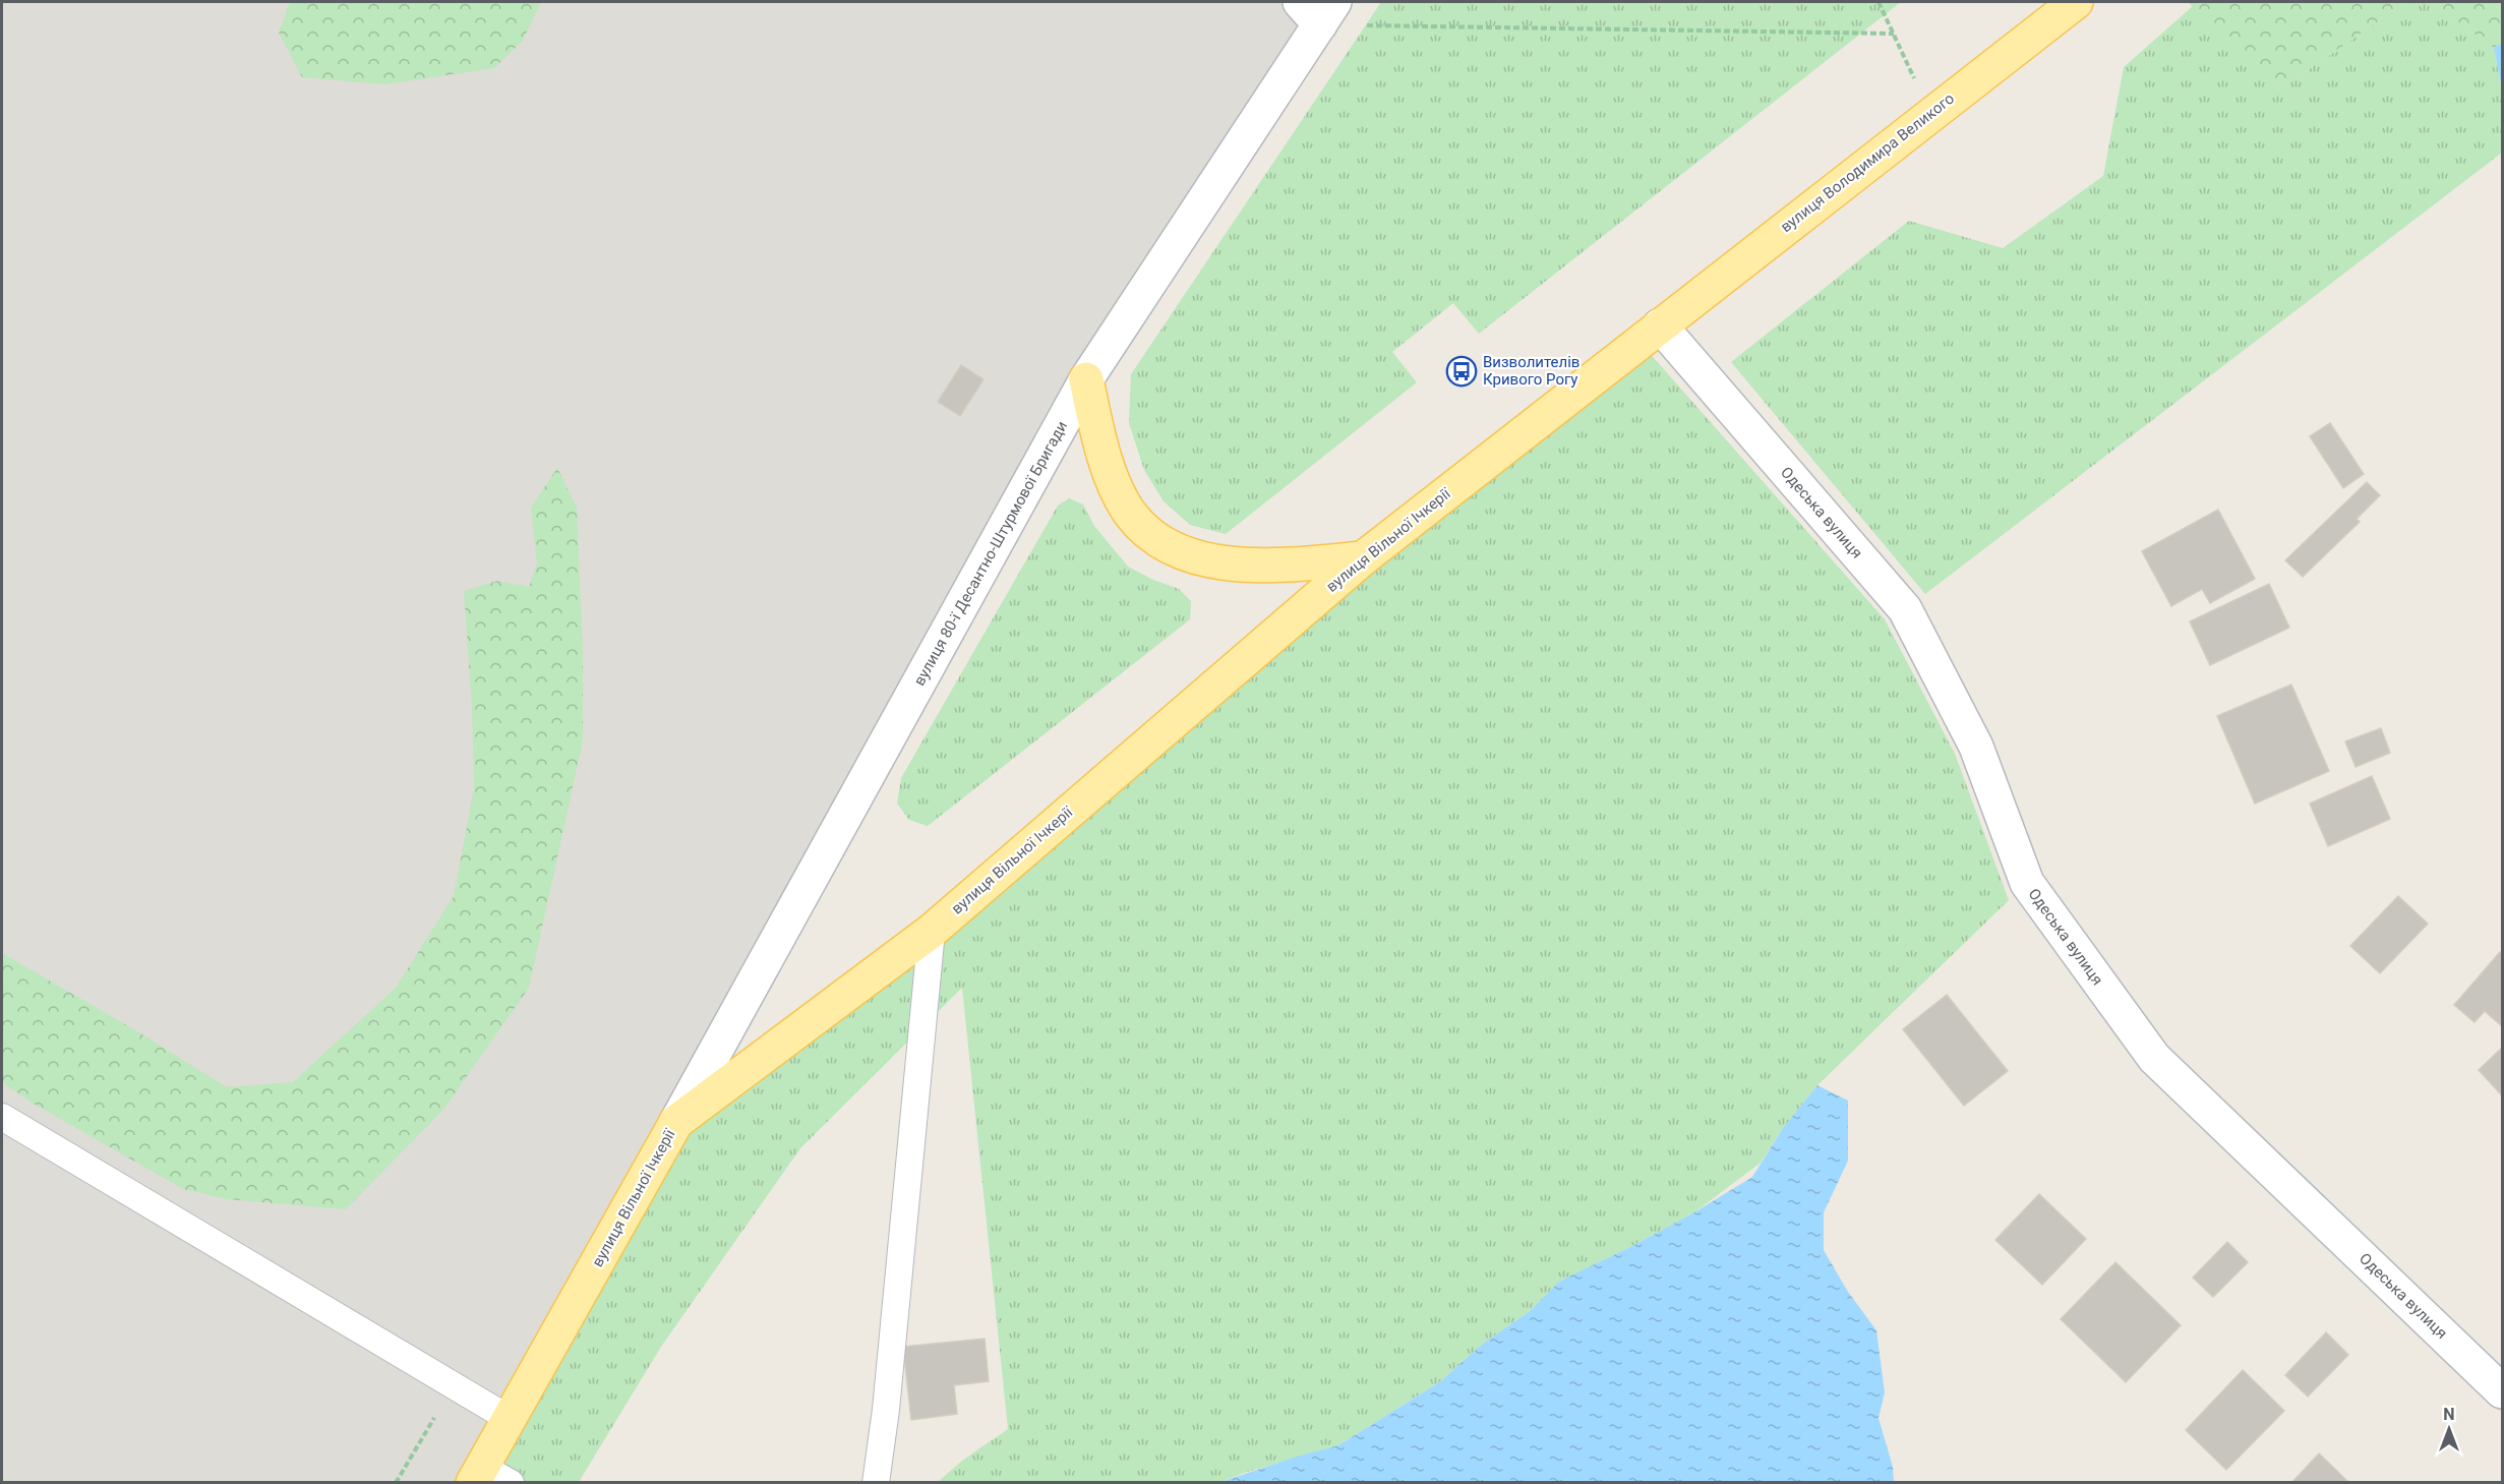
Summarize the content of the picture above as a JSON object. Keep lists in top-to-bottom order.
{
  "streets": {
    "main road": ["вулиця Володимира Великого", "вулиця Вільної Ічкерії"],
    "street": ["Одеська вулиця", "вулиця 80-ї Десантно-Штурмової Бригади"]
  },
  "crossings": [
    ["вулиця Володимира Великого", "Одеська вулиця"],
    ["вулиця Володимира Великого", "вулиця Вільної Ічкерії"],
    ["Одеська вулиця", "вулиця Вільної Ічкерії"],
    ["вулиця Вільної Ічкерії", "вулиця 80-ї Десантно-Штурмової Бригади"]
  ],
  "places": {
    "bus stop": ["Визволителів Кривого Рогу"]
  },
  "north": "top"
}
